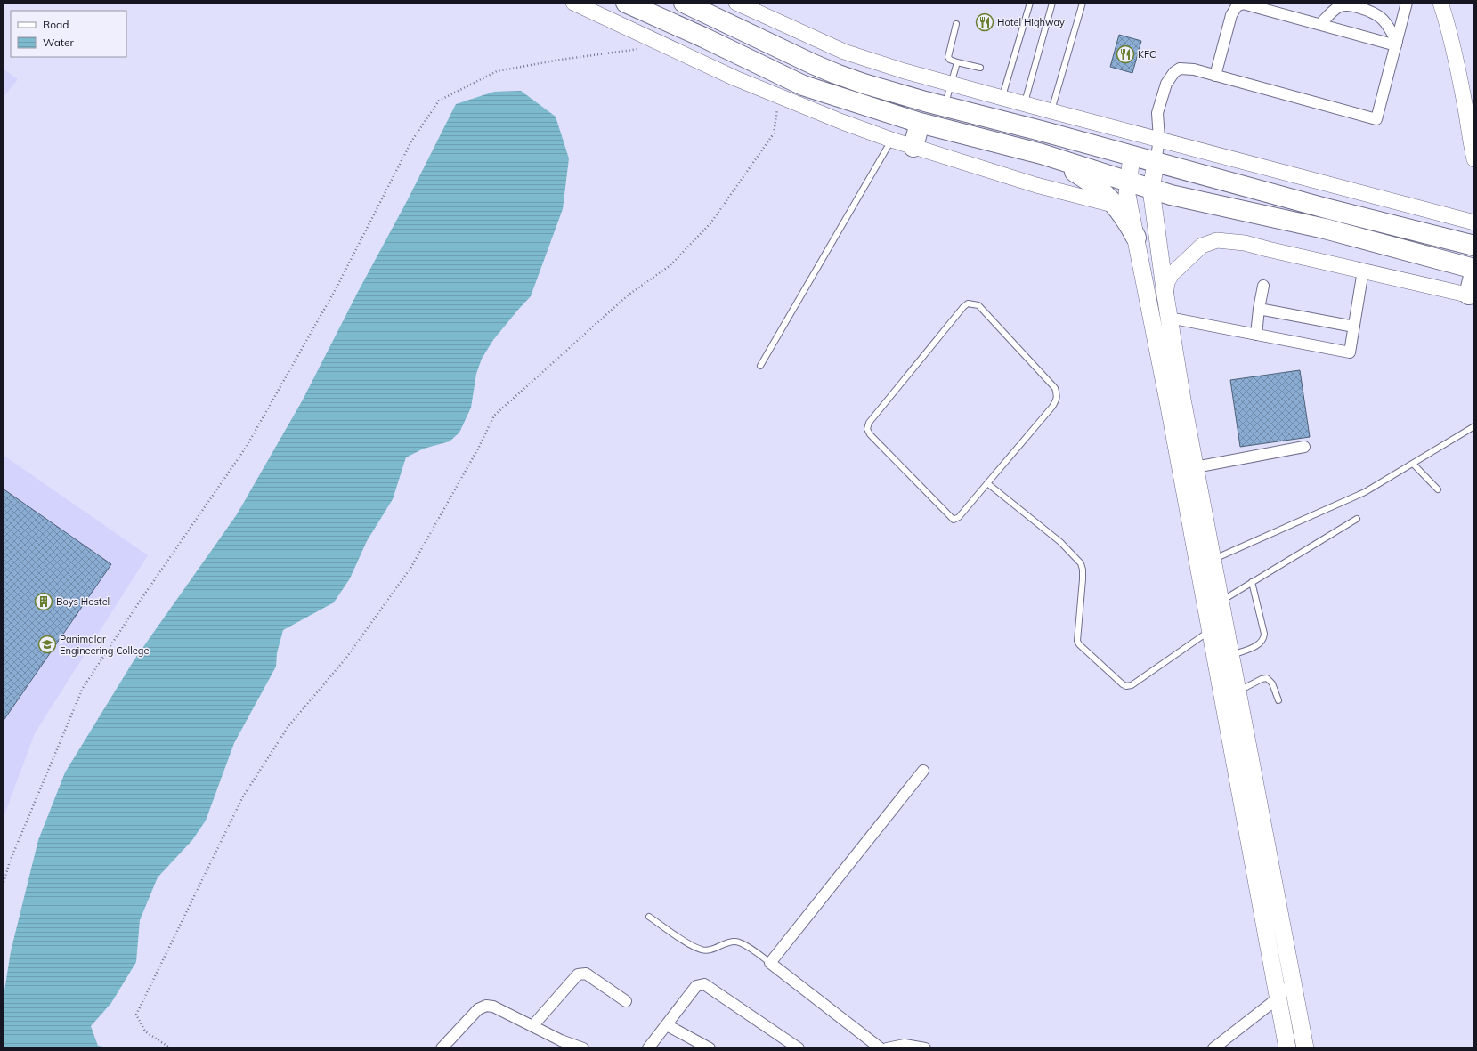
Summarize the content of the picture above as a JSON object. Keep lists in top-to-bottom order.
{
  "places": {
    "restaurant": ["Hotel Highway", "KFC"],
    "building": ["Boys Hostel"],
    "school or university": ["Panimalar Engineering College"]
  },
  "legend": ["Road", "Water"]
}
